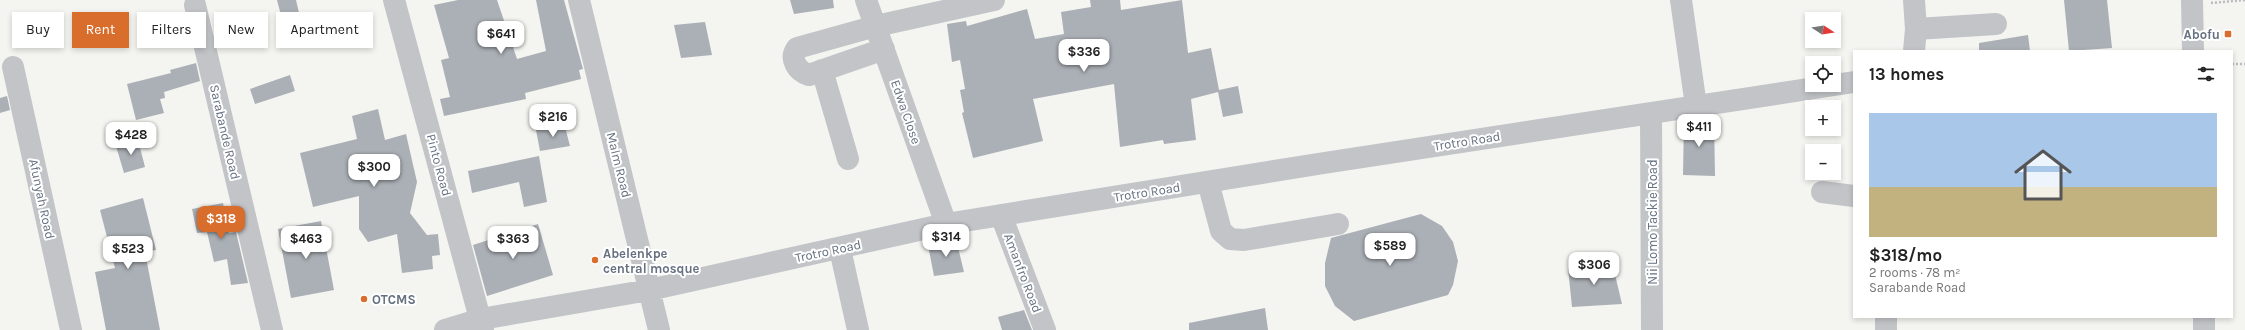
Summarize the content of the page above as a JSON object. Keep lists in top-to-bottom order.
{
  "streets": {
    "street": [
      "Edwa Close",
      "Sarabande Road",
      "Trotro Road",
      "Pinto Road",
      "Malm Road",
      "Afunyah Road",
      "Nii Lomo Tackie Road",
      "Amanfro Road"
    ]
  },
  "crossings": [
    ["Edwa Close", "Trotro Road"],
    ["Trotro Road", "Pinto Road"],
    ["Trotro Road", "Malm Road"],
    ["Trotro Road", "Nii Lomo Tackie Road"],
    ["Trotro Road", "Amanfro Road"]
  ],
  "places": {
    "transit": ["Abofu"],
    "other": ["Abelenkpe central mosque", "OTCMS"]
  },
  "north": "right",
  "page": {
    "map_buttons": ["+", "−"],
    "chip": [
      "Buy",
      "Rent",
      "Filters",
      "New",
      "Apartment"
    ],
    "price": [
      "$641",
      "$336",
      "$216",
      "$411",
      "$428",
      "$300",
      "$318",
      "$314",
      "$463",
      "$363",
      "$589",
      "$523",
      "$306"
    ],
    "heading": "13 homes",
    "list": [
      {
        "name": "$318/mo",
        "note": "2 rooms · 78 m² · Sarabande Road"
      }
    ]
  }
}
